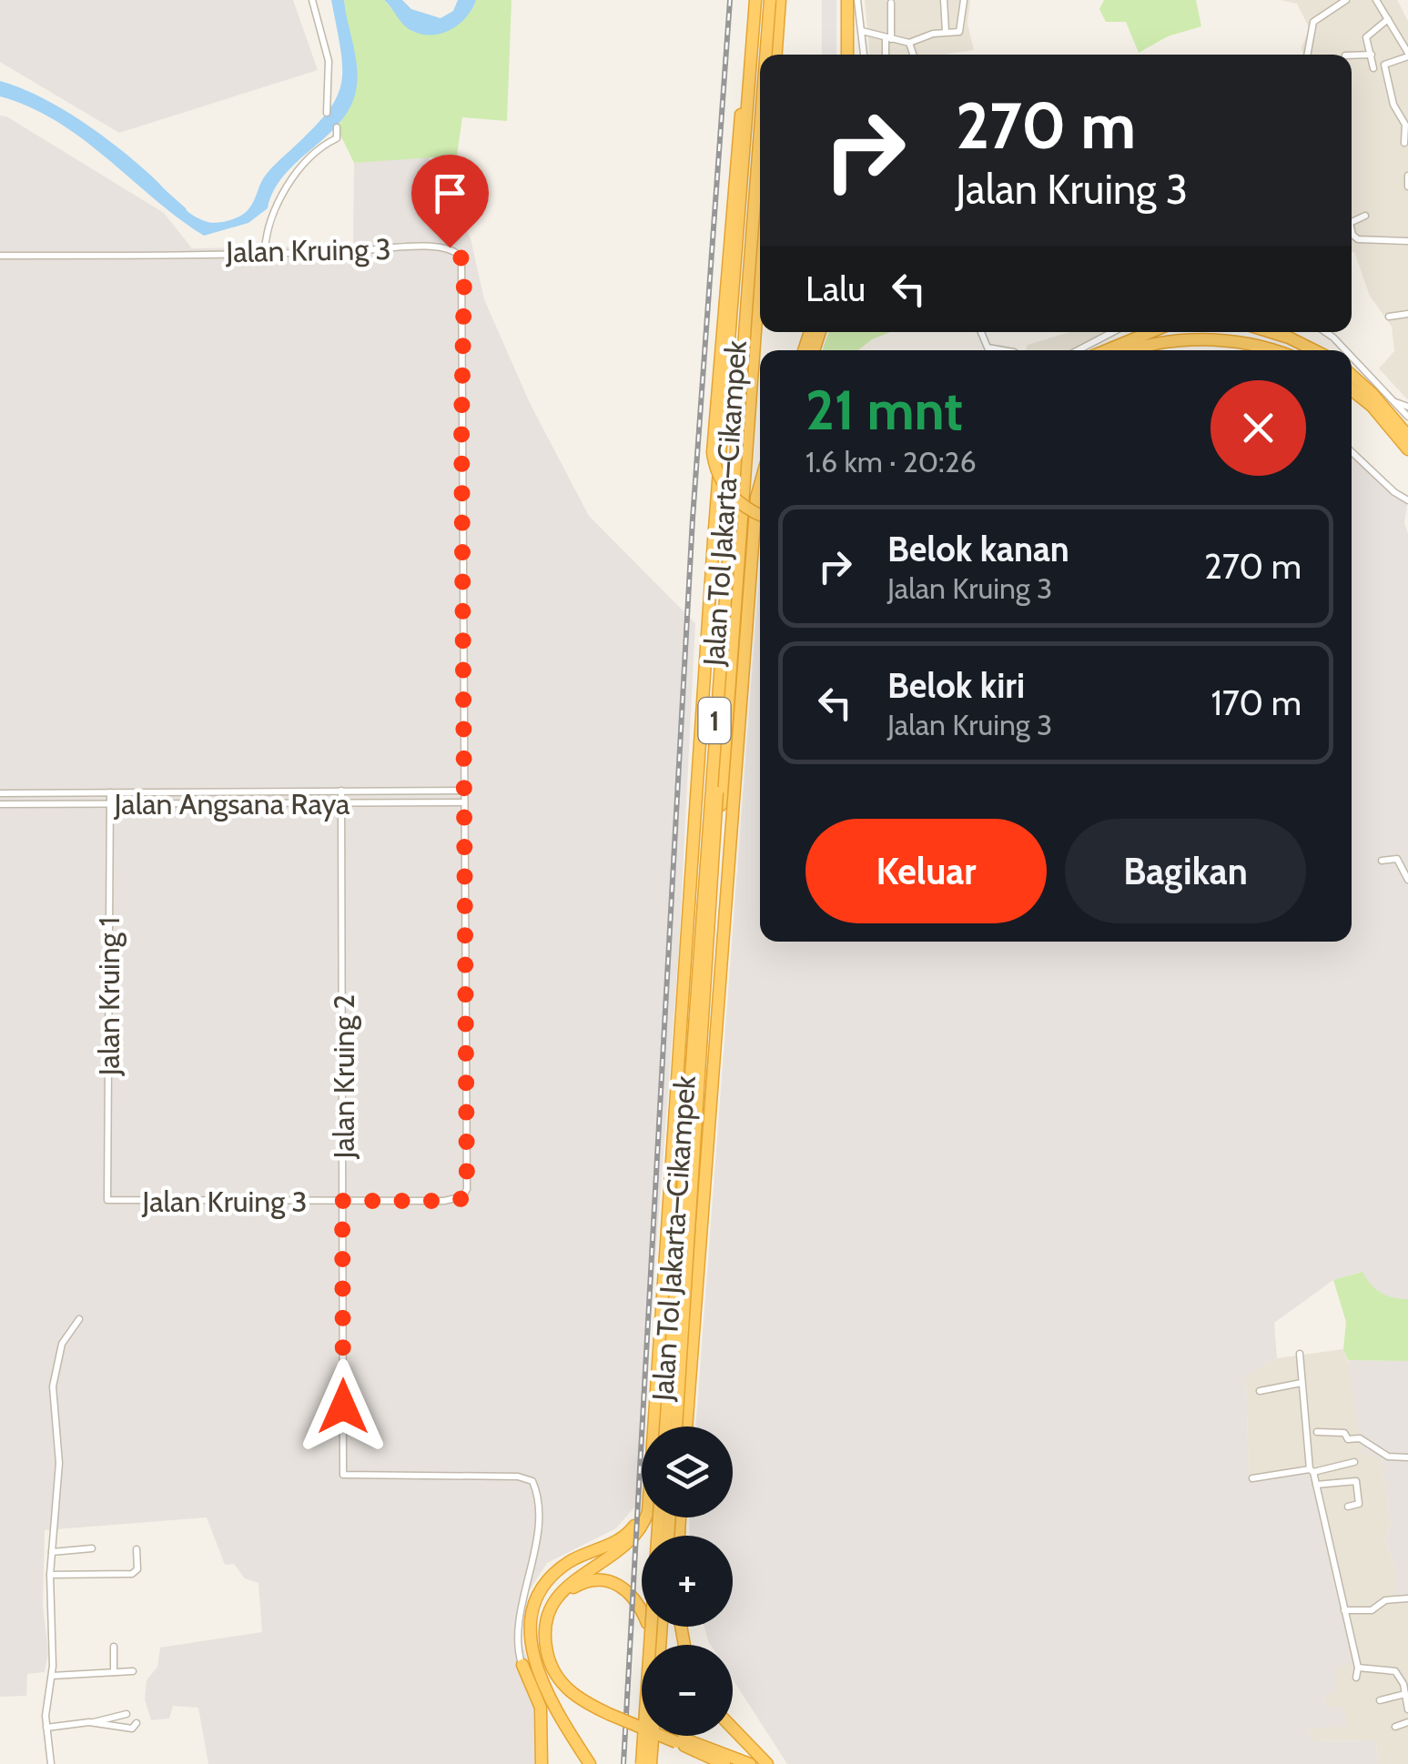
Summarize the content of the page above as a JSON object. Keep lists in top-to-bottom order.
{
  "streets": {
    "highway": ["Jalan Tol Jakarta–Cikampek", "1"],
    "street": [
      "Jalan Kruing 3",
      "Jalan Angsana Raya",
      "Jalan Kruing 1",
      "Jalan Kruing 2"
    ]
  },
  "crossings": [
    ["Jalan Kruing 3", "Jalan Angsana Raya"],
    ["Jalan Kruing 3", "Jalan Kruing 1"],
    ["Jalan Kruing 3", "Jalan Kruing 2"],
    ["Jalan Angsana Raya", "Jalan Kruing 1"],
    ["Jalan Angsana Raya", "Jalan Kruing 2"]
  ],
  "page": {
    "turn": ["270 m", "Jalan Kruing 3"],
    "then": "Lalu",
    "heading": ["21 mnt", "1.6 km · 20:26"],
    "list": [
      {
        "name": "Belok kanan",
        "note": "Jalan Kruing 3",
        "value": "270 m"
      },
      {
        "name": "Belok kiri",
        "note": "Jalan Kruing 3",
        "value": "170 m"
      }
    ],
    "buttons": ["Keluar", "Bagikan"],
    "map_buttons": ["+", "−"]
  }
}
